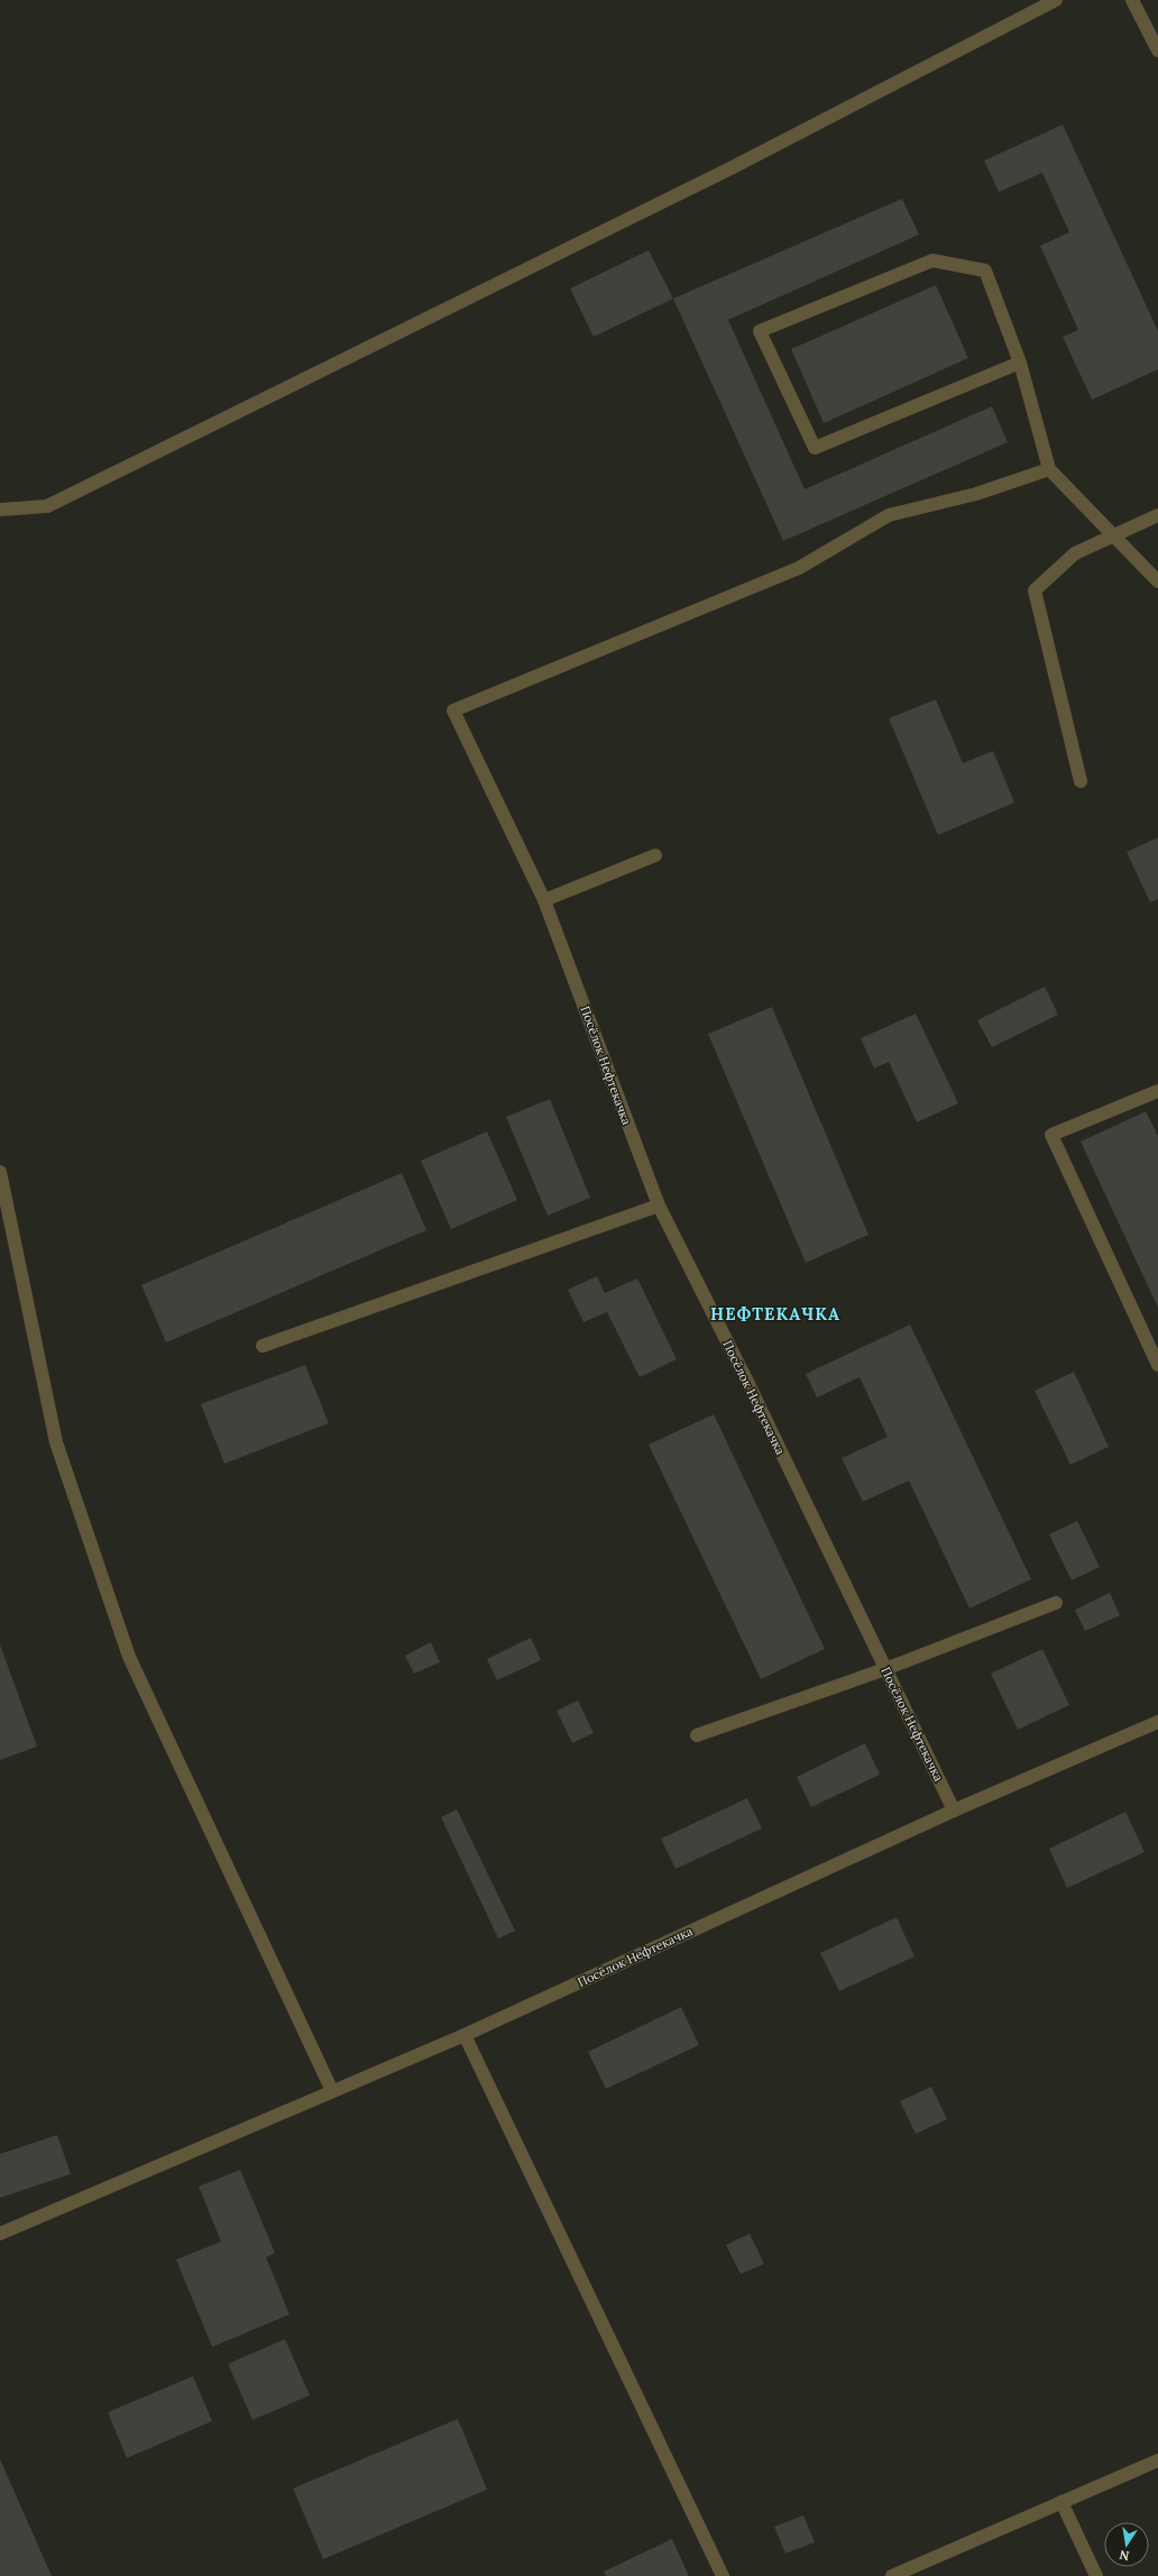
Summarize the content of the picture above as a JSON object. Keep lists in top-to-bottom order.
{
  "streets": {
    "street": ["Посёлок Нефтекачка"]
  },
  "districts": ["НЕФТЕКАЧКА"],
  "north": "bottom"
}
